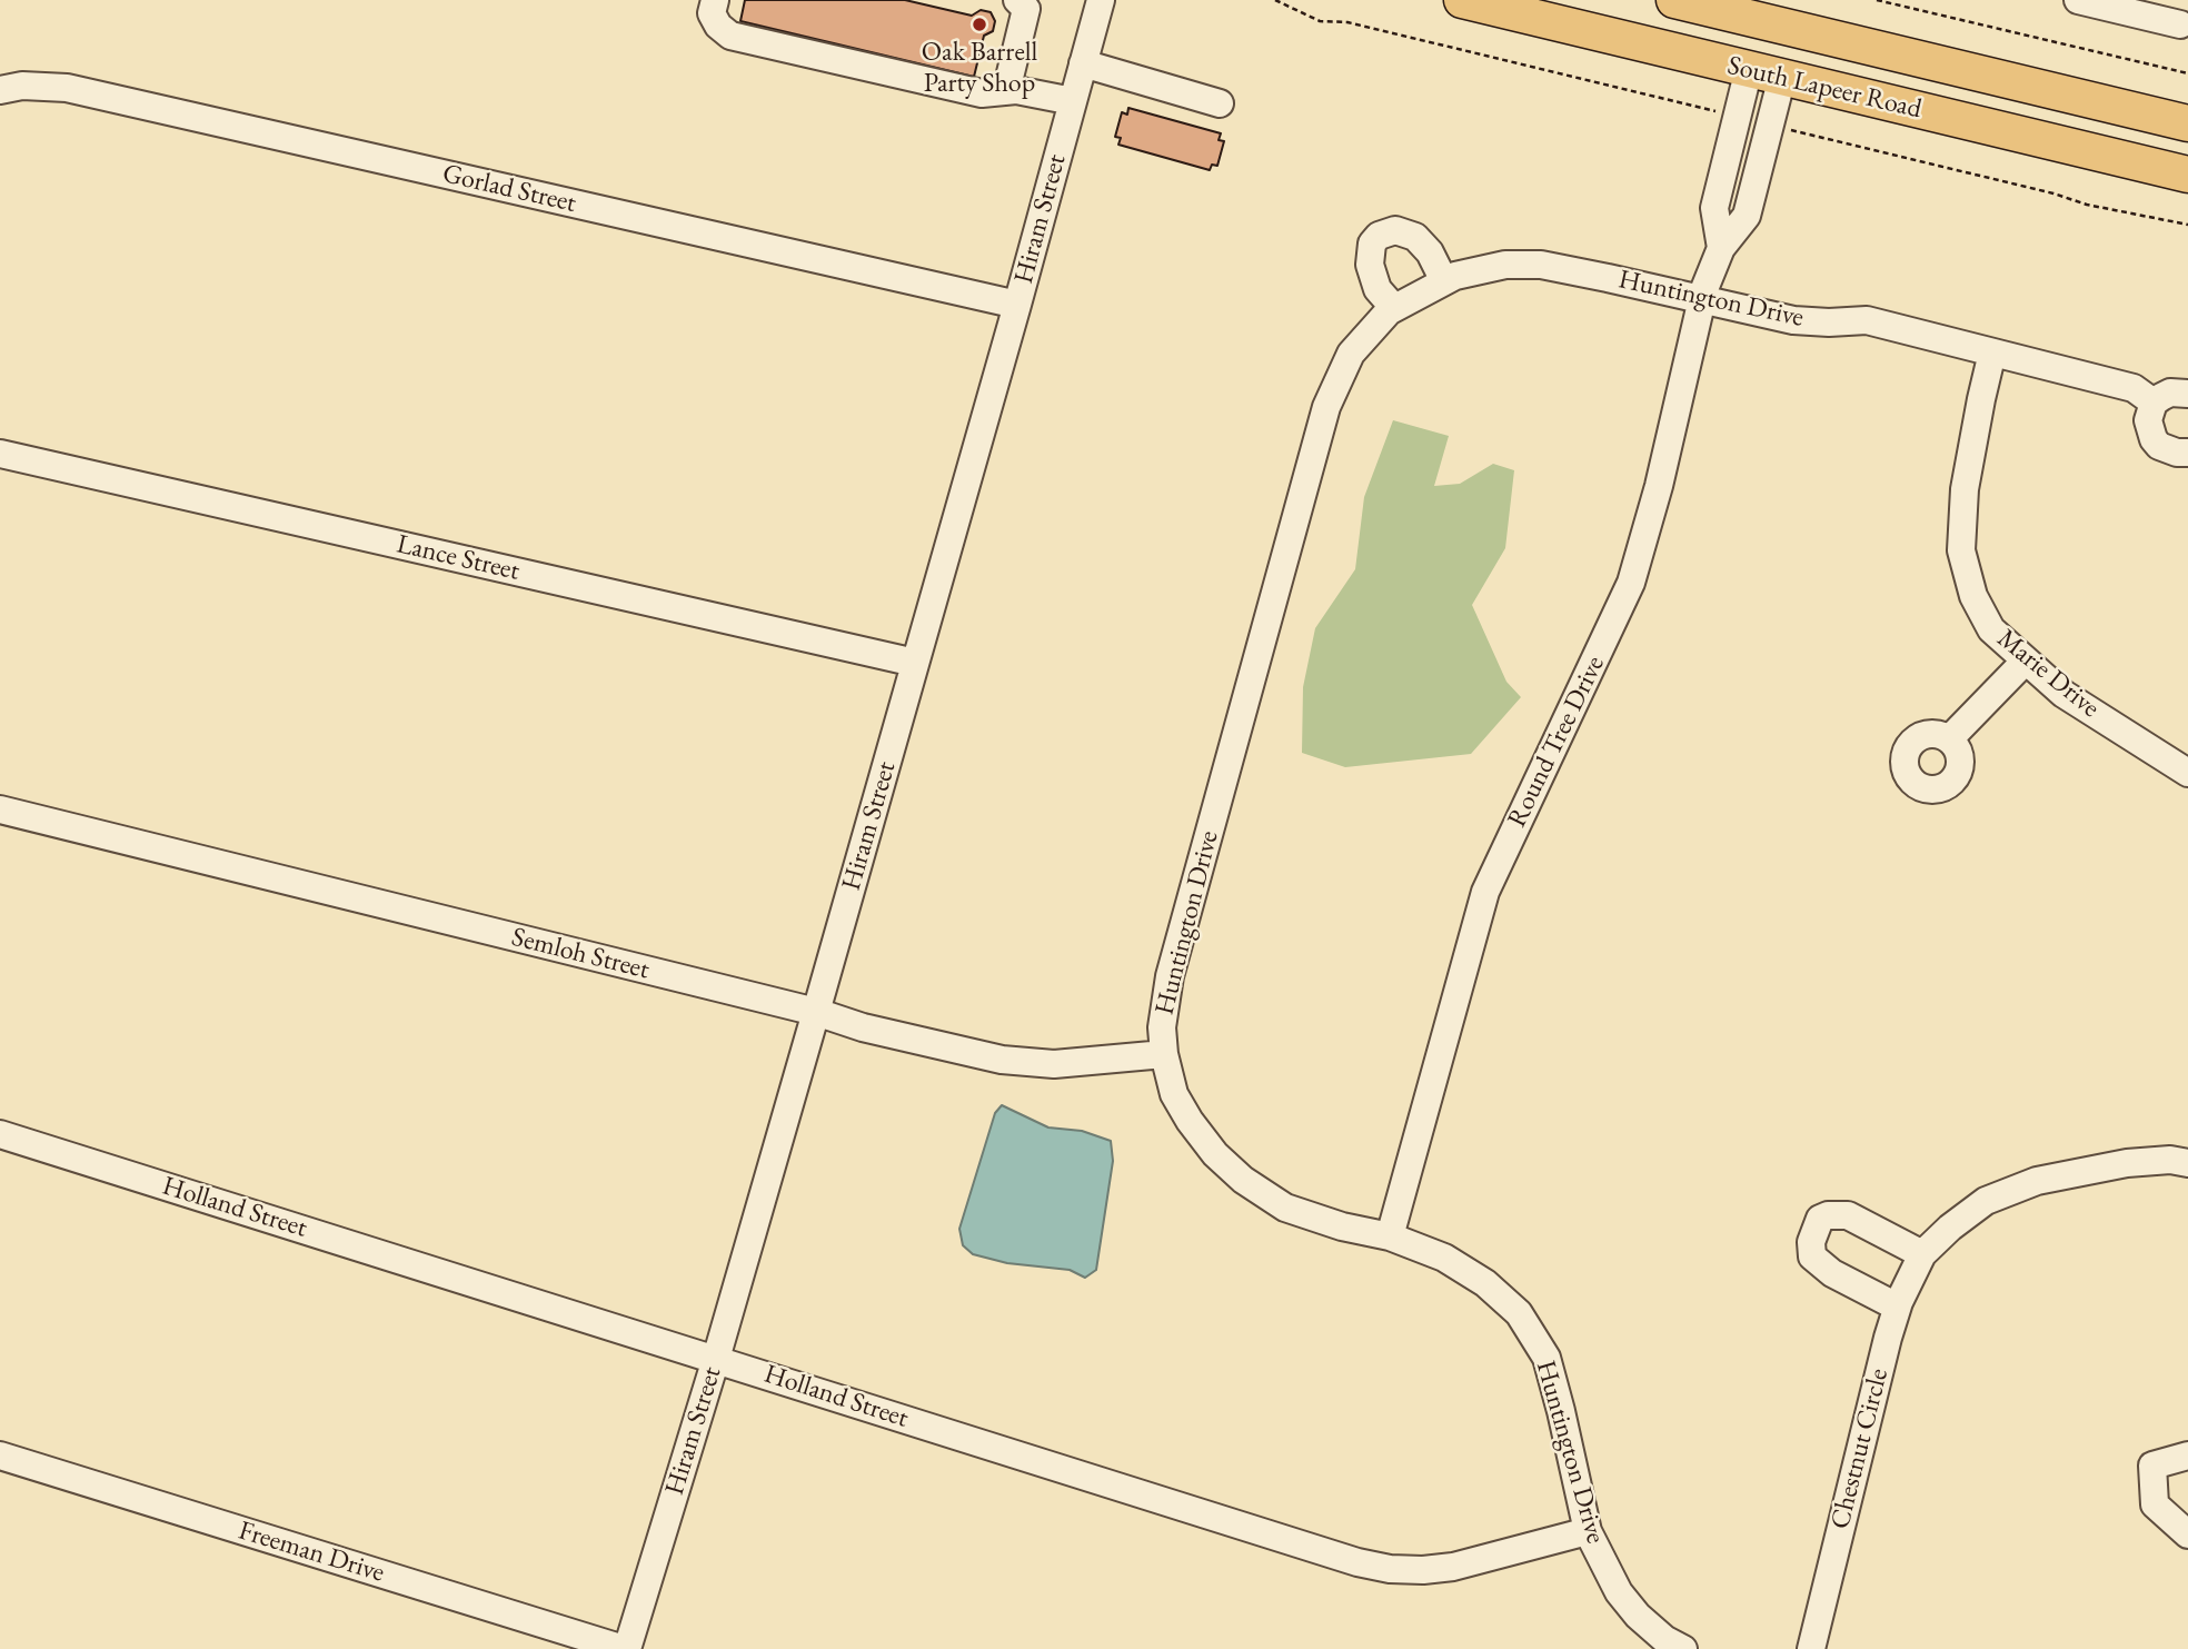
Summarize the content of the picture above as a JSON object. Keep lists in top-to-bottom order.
{
  "streets": {
    "main road": ["South Lapeer Road"],
    "street": [
      "Gorlad Street",
      "Hiram Street",
      "Huntington Drive",
      "Lance Street",
      "Marie Drive",
      "Round Tree Drive",
      "Semloh Street",
      "Holland Street",
      "Chestnut Circle",
      "Freeman Drive"
    ]
  },
  "crossings": [
    ["South Lapeer Road", "Round Tree Drive"],
    ["Gorlad Street", "Hiram Street"],
    ["Hiram Street", "Lance Street"],
    ["Hiram Street", "Semloh Street"],
    ["Hiram Street", "Holland Street"],
    ["Hiram Street", "Freeman Drive"],
    ["Huntington Drive", "Marie Drive"],
    ["Huntington Drive", "Round Tree Drive"],
    ["Huntington Drive", "Semloh Street"],
    ["Huntington Drive", "Holland Street"]
  ],
  "places": ["Oak Barrell Party Shop"]
}
